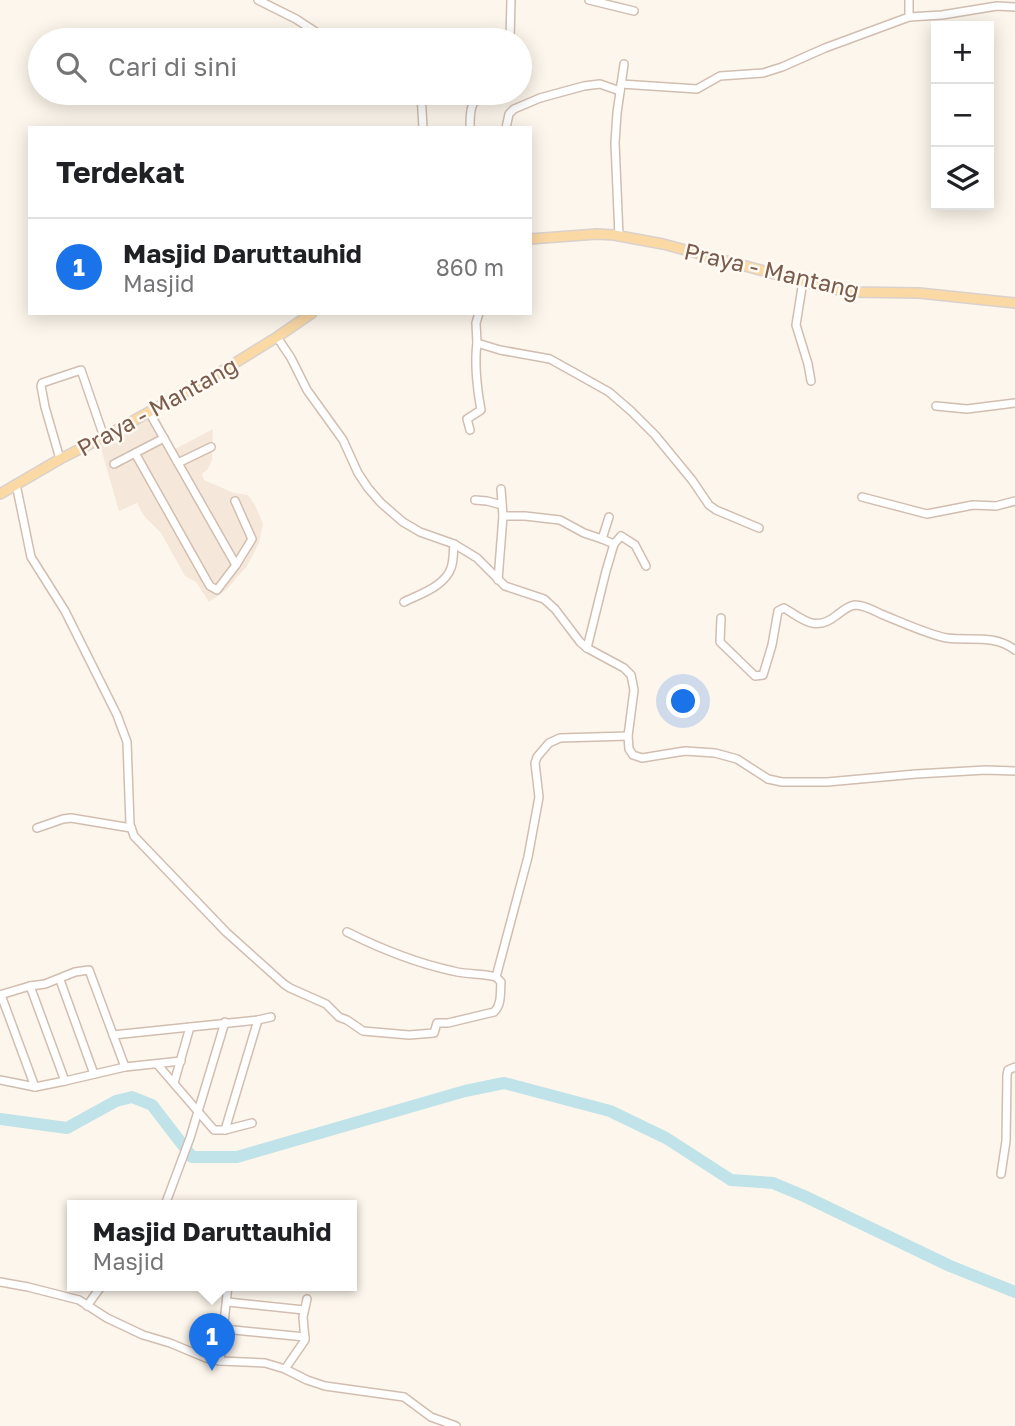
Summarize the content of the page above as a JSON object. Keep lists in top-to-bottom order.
{
  "streets": {
    "main road": ["Praya - Mantang"]
  },
  "page": {
    "map_buttons": ["+", "−"],
    "search": "Cari di sini",
    "heading": "Terdekat",
    "list": [
      {
        "mark": "1",
        "name": "Masjid Daruttauhid",
        "note": "Masjid",
        "value": "860 m"
      }
    ],
    "popup": ["Masjid Daruttauhid", "Masjid"],
    "pins": "1"
  }
}
